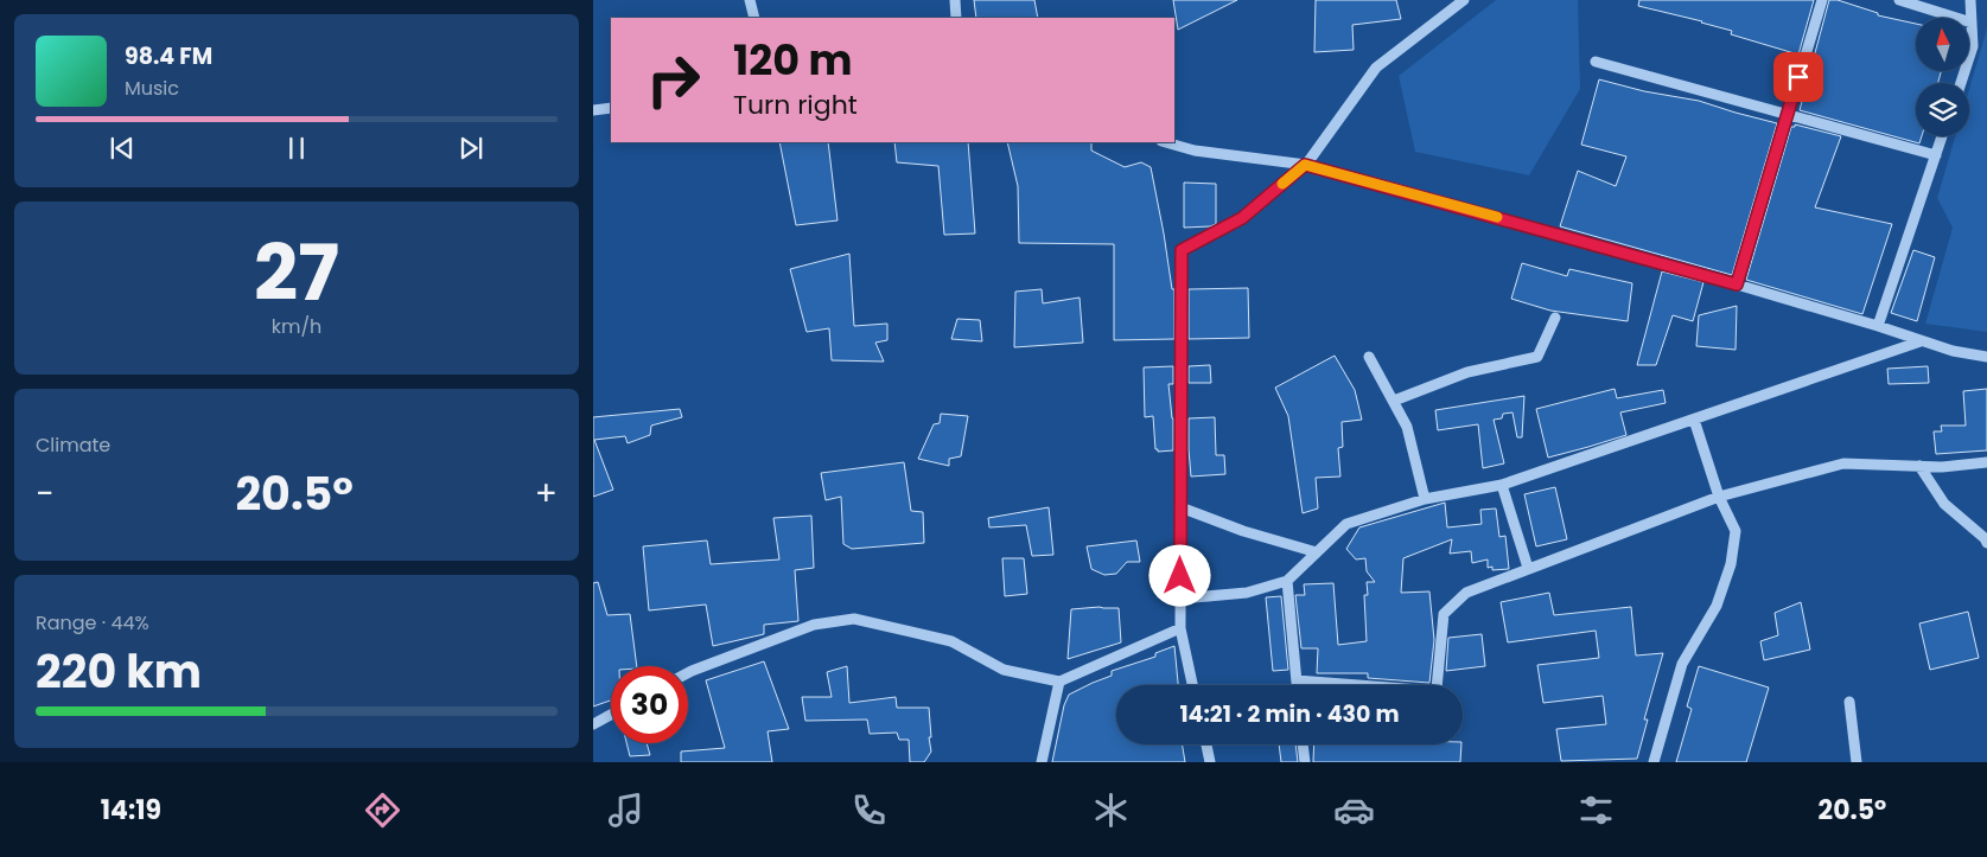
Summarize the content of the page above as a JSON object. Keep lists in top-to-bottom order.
{
  "north": "top",
  "page": {
    "turn": ["120 m", "Turn right"],
    "song": ["98.4 FM", "Music"],
    "tile": [
      ["27", "km/h"],
      "Climate",
      ["Range · 44%", "220 km"]
    ],
    "heat": ["−", "20.5°", "+"],
    "limit": "30",
    "trip": "14:21 · 2 min · 430 m",
    "tabs": ["14:19", "20.5°"]
  }
}
